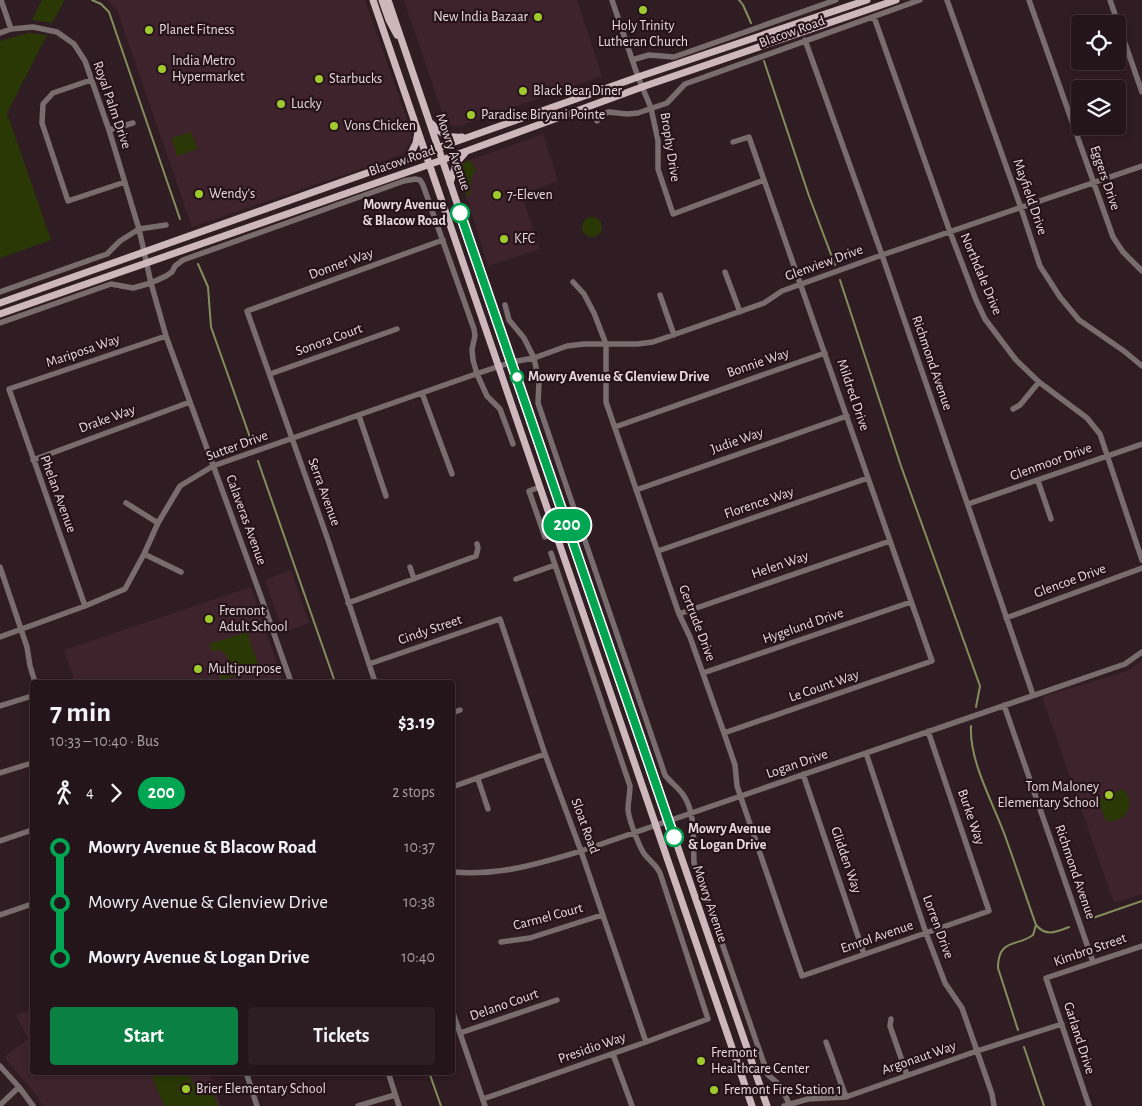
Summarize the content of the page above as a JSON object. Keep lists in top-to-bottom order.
{
  "streets": {
    "main road": ["Blacow Road", "Mowry Avenue"],
    "street": [
      "Royal Palm Drive",
      "Brophy Drive",
      "Eggers Drive",
      "Mayfield Drive",
      "Glenview Drive",
      "Donner Way",
      "Northdale Drive",
      "Sonora Court",
      "Mariposa Way",
      "Bonnie Way",
      "Richmond Avenue",
      "Mildred Drive",
      "Drake Way",
      "Judie Way",
      "Sutter Drive",
      "Glenmoor Drive",
      "Serra Avenue",
      "Phelan Avenue",
      "Florence Way",
      "Calaveras Avenue",
      "Helen Way",
      "Glencoe Drive",
      "Gertrude Drive",
      "Hygelund Drive",
      "Cindy Street",
      "Le Count Way",
      "Logan Drive",
      "Burke Way",
      "Sloat Road",
      "Glidden Way",
      "Carmel Court",
      "Lorren Drive",
      "Emrol Avenue",
      "Kimbro Street",
      "Delano Court",
      "Garland Drive",
      "Presidio Way",
      "Argonaut Way"
    ]
  },
  "crossings": [
    ["Blacow Road", "Royal Palm Drive"],
    ["Blacow Road", "Brophy Drive"],
    ["Blacow Road", "Mowry Avenue"],
    ["Blacow Road", "Donner Way"],
    ["Blacow Road", "Northdale Drive"],
    ["Blacow Road", "Richmond Avenue"],
    ["Blacow Road", "Calaveras Avenue"],
    ["Royal Palm Drive", "Calaveras Avenue"],
    ["Brophy Drive", "Mildred Drive"],
    ["Mowry Avenue", "Glenview Drive"],
    ["Mowry Avenue", "Sutter Drive"],
    ["Mowry Avenue", "Logan Drive"],
    ["Mowry Avenue", "Argonaut Way"],
    ["Eggers Drive", "Glenview Drive"],
    ["Mayfield Drive", "Glenview Drive"],
    ["Glenview Drive", "Northdale Drive"],
    ["Glenview Drive", "Richmond Avenue"],
    ["Glenview Drive", "Mildred Drive"],
    ["Glenview Drive", "Sutter Drive"],
    ["Glenview Drive", "Gertrude Drive"],
    ["Donner Way", "Serra Avenue"],
    ["Northdale Drive", "Glenmoor Drive"],
    ["Sonora Court", "Serra Avenue"],
    ["Mariposa Way", "Phelan Avenue"],
    ["Mariposa Way", "Calaveras Avenue"],
    ["Bonnie Way", "Mildred Drive"],
    ["Bonnie Way", "Gertrude Drive"],
    ["Richmond Avenue", "Glenmoor Drive"],
    ["Richmond Avenue", "Glencoe Drive"],
    ["Richmond Avenue", "Logan Drive"],
    ["Richmond Avenue", "Kimbro Street"],
    ["Mildred Drive", "Judie Way"],
    ["Mildred Drive", "Florence Way"],
    ["Mildred Drive", "Helen Way"],
    ["Mildred Drive", "Hygelund Drive"],
    ["Mildred Drive", "Le Count Way"],
    ["Drake Way", "Phelan Avenue"],
    ["Drake Way", "Calaveras Avenue"],
    ["Judie Way", "Gertrude Drive"],
    ["Sutter Drive", "Serra Avenue"],
    ["Sutter Drive", "Phelan Avenue"],
    ["Sutter Drive", "Calaveras Avenue"],
    ["Serra Avenue", "Cindy Street"],
    ["Florence Way", "Gertrude Drive"],
    ["Helen Way", "Gertrude Drive"],
    ["Gertrude Drive", "Hygelund Drive"],
    ["Gertrude Drive", "Le Count Way"],
    ["Gertrude Drive", "Logan Drive"],
    ["Gertrude Drive", "Emrol Avenue"],
    ["Cindy Street", "Sloat Road"],
    ["Logan Drive", "Burke Way"],
    ["Logan Drive", "Sloat Road"],
    ["Logan Drive", "Glidden Way"],
    ["Logan Drive", "Lorren Drive"],
    ["Logan Drive", "Presidio Way"],
    ["Burke Way", "Emrol Avenue"],
    ["Sloat Road", "Carmel Court"],
    ["Sloat Road", "Presidio Way"],
    ["Glidden Way", "Emrol Avenue"],
    ["Lorren Drive", "Emrol Avenue"],
    ["Lorren Drive", "Argonaut Way"],
    ["Kimbro Street", "Garland Drive"],
    ["Garland Drive", "Argonaut Way"]
  ],
  "places": [
    "Holy Trinity Lutheran Church",
    "New India Bazaar",
    "Planet Fitness",
    "India Metro Hypermarket",
    "Starbucks",
    "Black Bear Diner",
    "Lucky",
    "Paradise Biryani Pointe",
    "Vons Chicken",
    "Wendy's",
    "7-Eleven",
    "Mowry Avenue & Blacow Road",
    "KFC",
    "Mowry Avenue & Glenview Drive",
    "Fremont Adult School",
    "Multipurpose",
    "Tom Maloney Elementary School",
    "Mowry Avenue & Logan Drive",
    "Fremont Healthcare Center",
    "Brier Elementary School",
    "Fremont Fire Station 1"
  ],
  "lines": ["bus line 200"],
  "page": {
    "on_map": "200",
    "heading": ["7 min", "10:33 – 10:40 · Bus", "$3.19"],
    "legs": ["4", "200", "2 stops"],
    "list": [
      {
        "name": "Mowry Avenue & Blacow Road",
        "value": "10:37"
      },
      {
        "name": "Mowry Avenue & Glenview Drive",
        "value": "10:38"
      },
      {
        "name": "Mowry Avenue & Logan Drive",
        "value": "10:40"
      }
    ],
    "buttons": ["Start", "Tickets"]
  }
}
